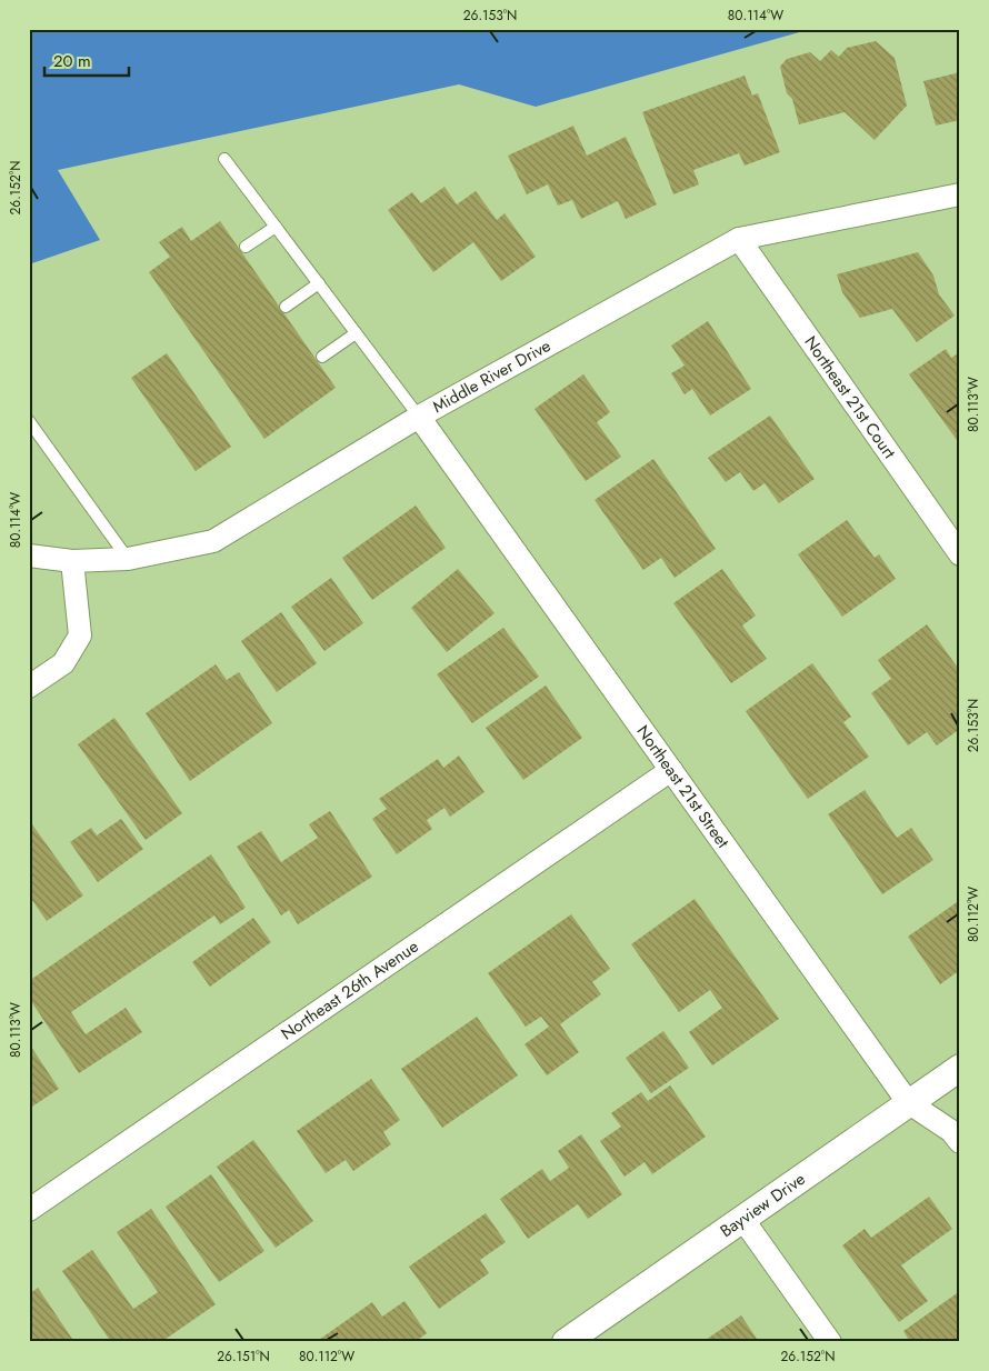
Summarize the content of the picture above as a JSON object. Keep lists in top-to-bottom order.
{
  "streets": {
    "street": [
      "Middle River Drive",
      "Northeast 21st Court",
      "Northeast 21st Street",
      "Northeast 26th Avenue",
      "Bayview Drive"
    ]
  },
  "crossings": [
    ["Middle River Drive", "Northeast 21st Court"],
    ["Middle River Drive", "Northeast 21st Street"],
    ["Northeast 21st Street", "Northeast 26th Avenue"],
    ["Northeast 21st Street", "Bayview Drive"]
  ],
  "scale_bar": "20 m",
  "coordinates": [
    "26.153°N",
    "80.114°W",
    "26.152°N",
    "80.113°W",
    "80.112°W",
    "26.151°N"
  ]
}
